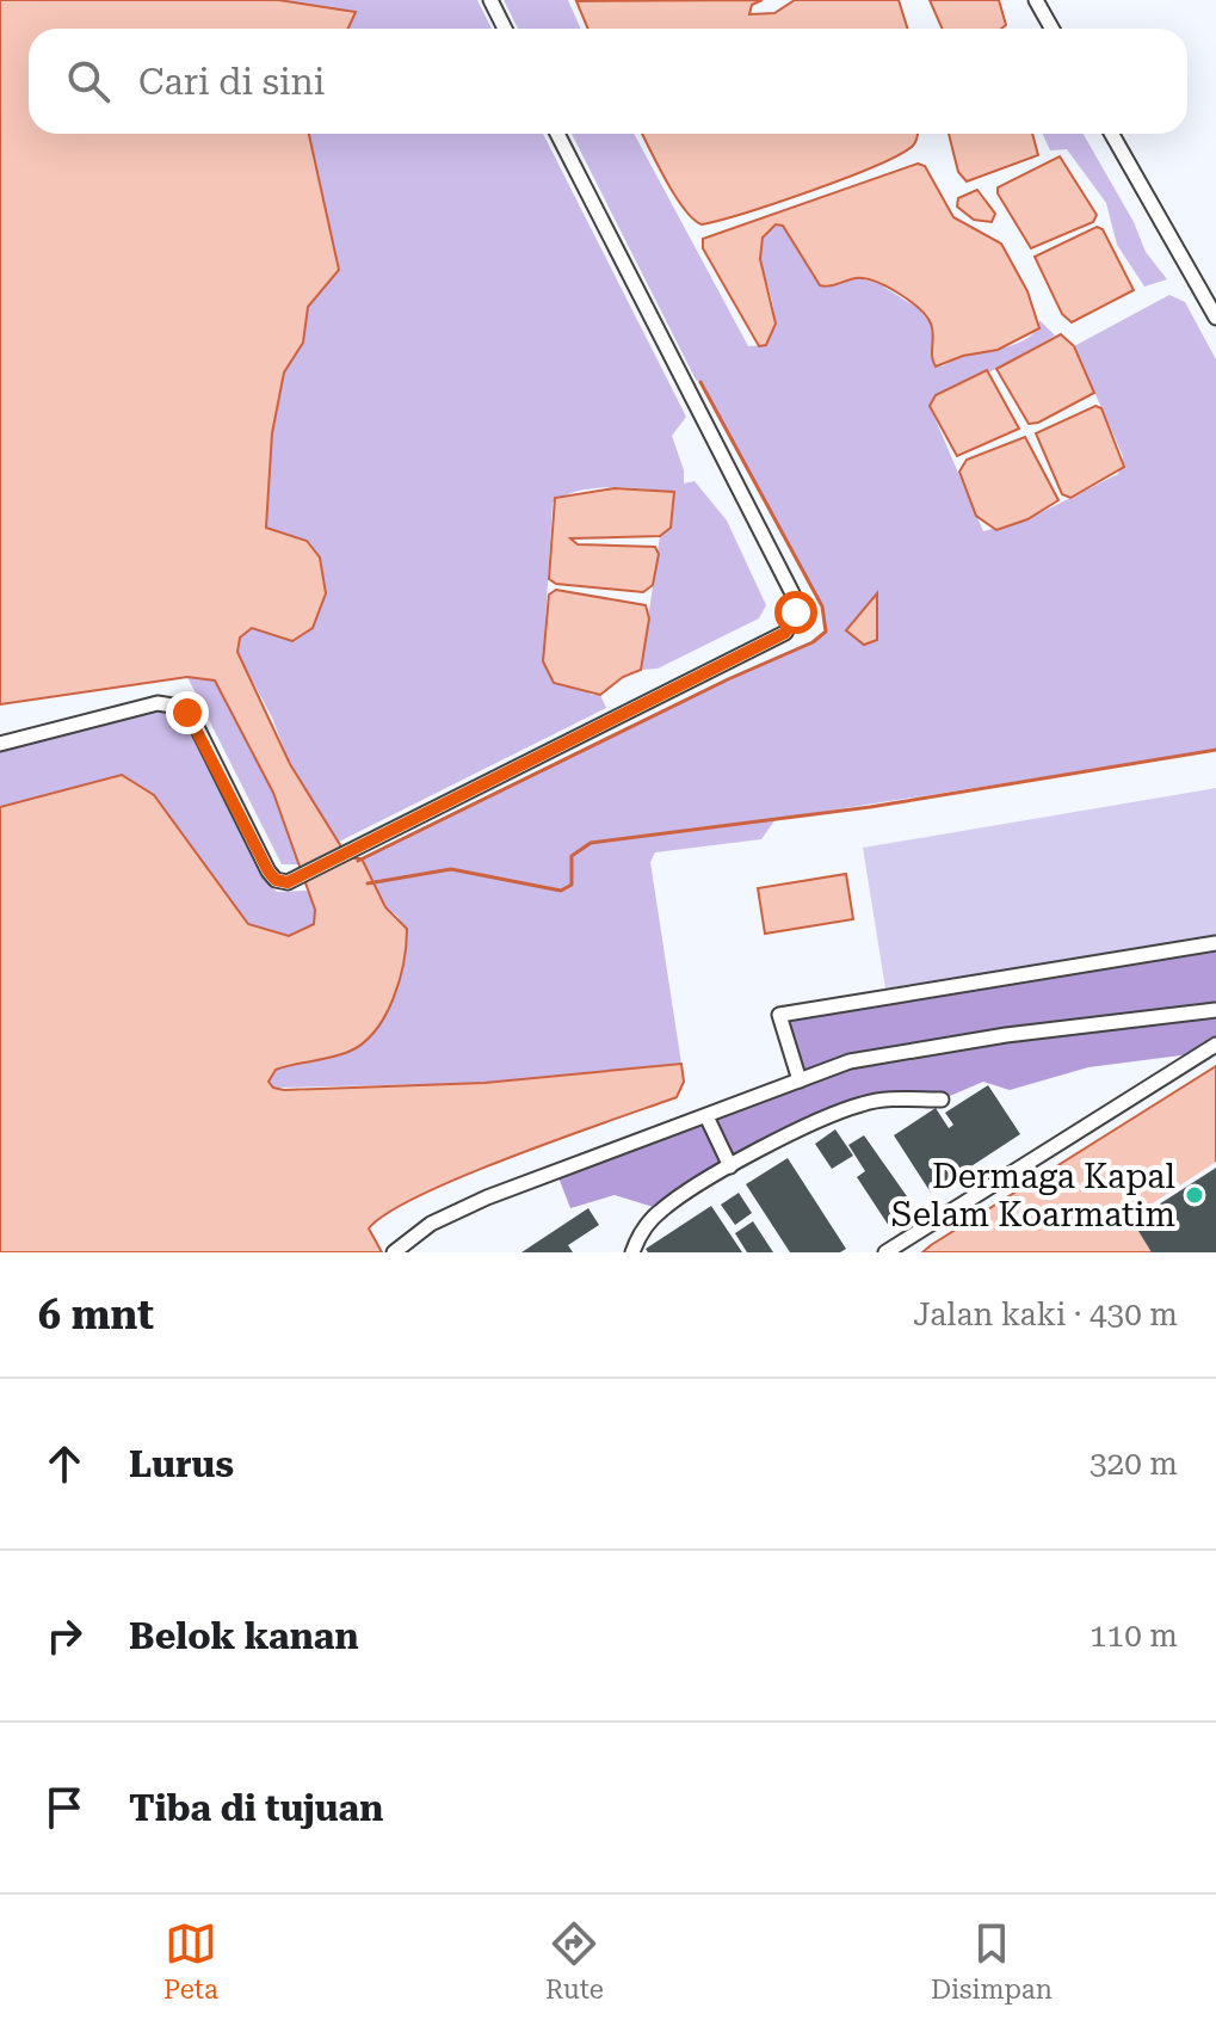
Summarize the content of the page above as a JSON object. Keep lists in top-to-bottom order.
{
  "places": ["Dermaga Kapal Selam Koarmatim"],
  "page": {
    "search": "Cari di sini",
    "heading": ["6 mnt", "Jalan kaki · 430 m"],
    "list": [
      ["Lurus", "320 m"],
      ["Belok kanan", "110 m"],
      "Tiba di tujuan"
    ],
    "nav": ["Peta", "Rute", "Disimpan"]
  }
}
